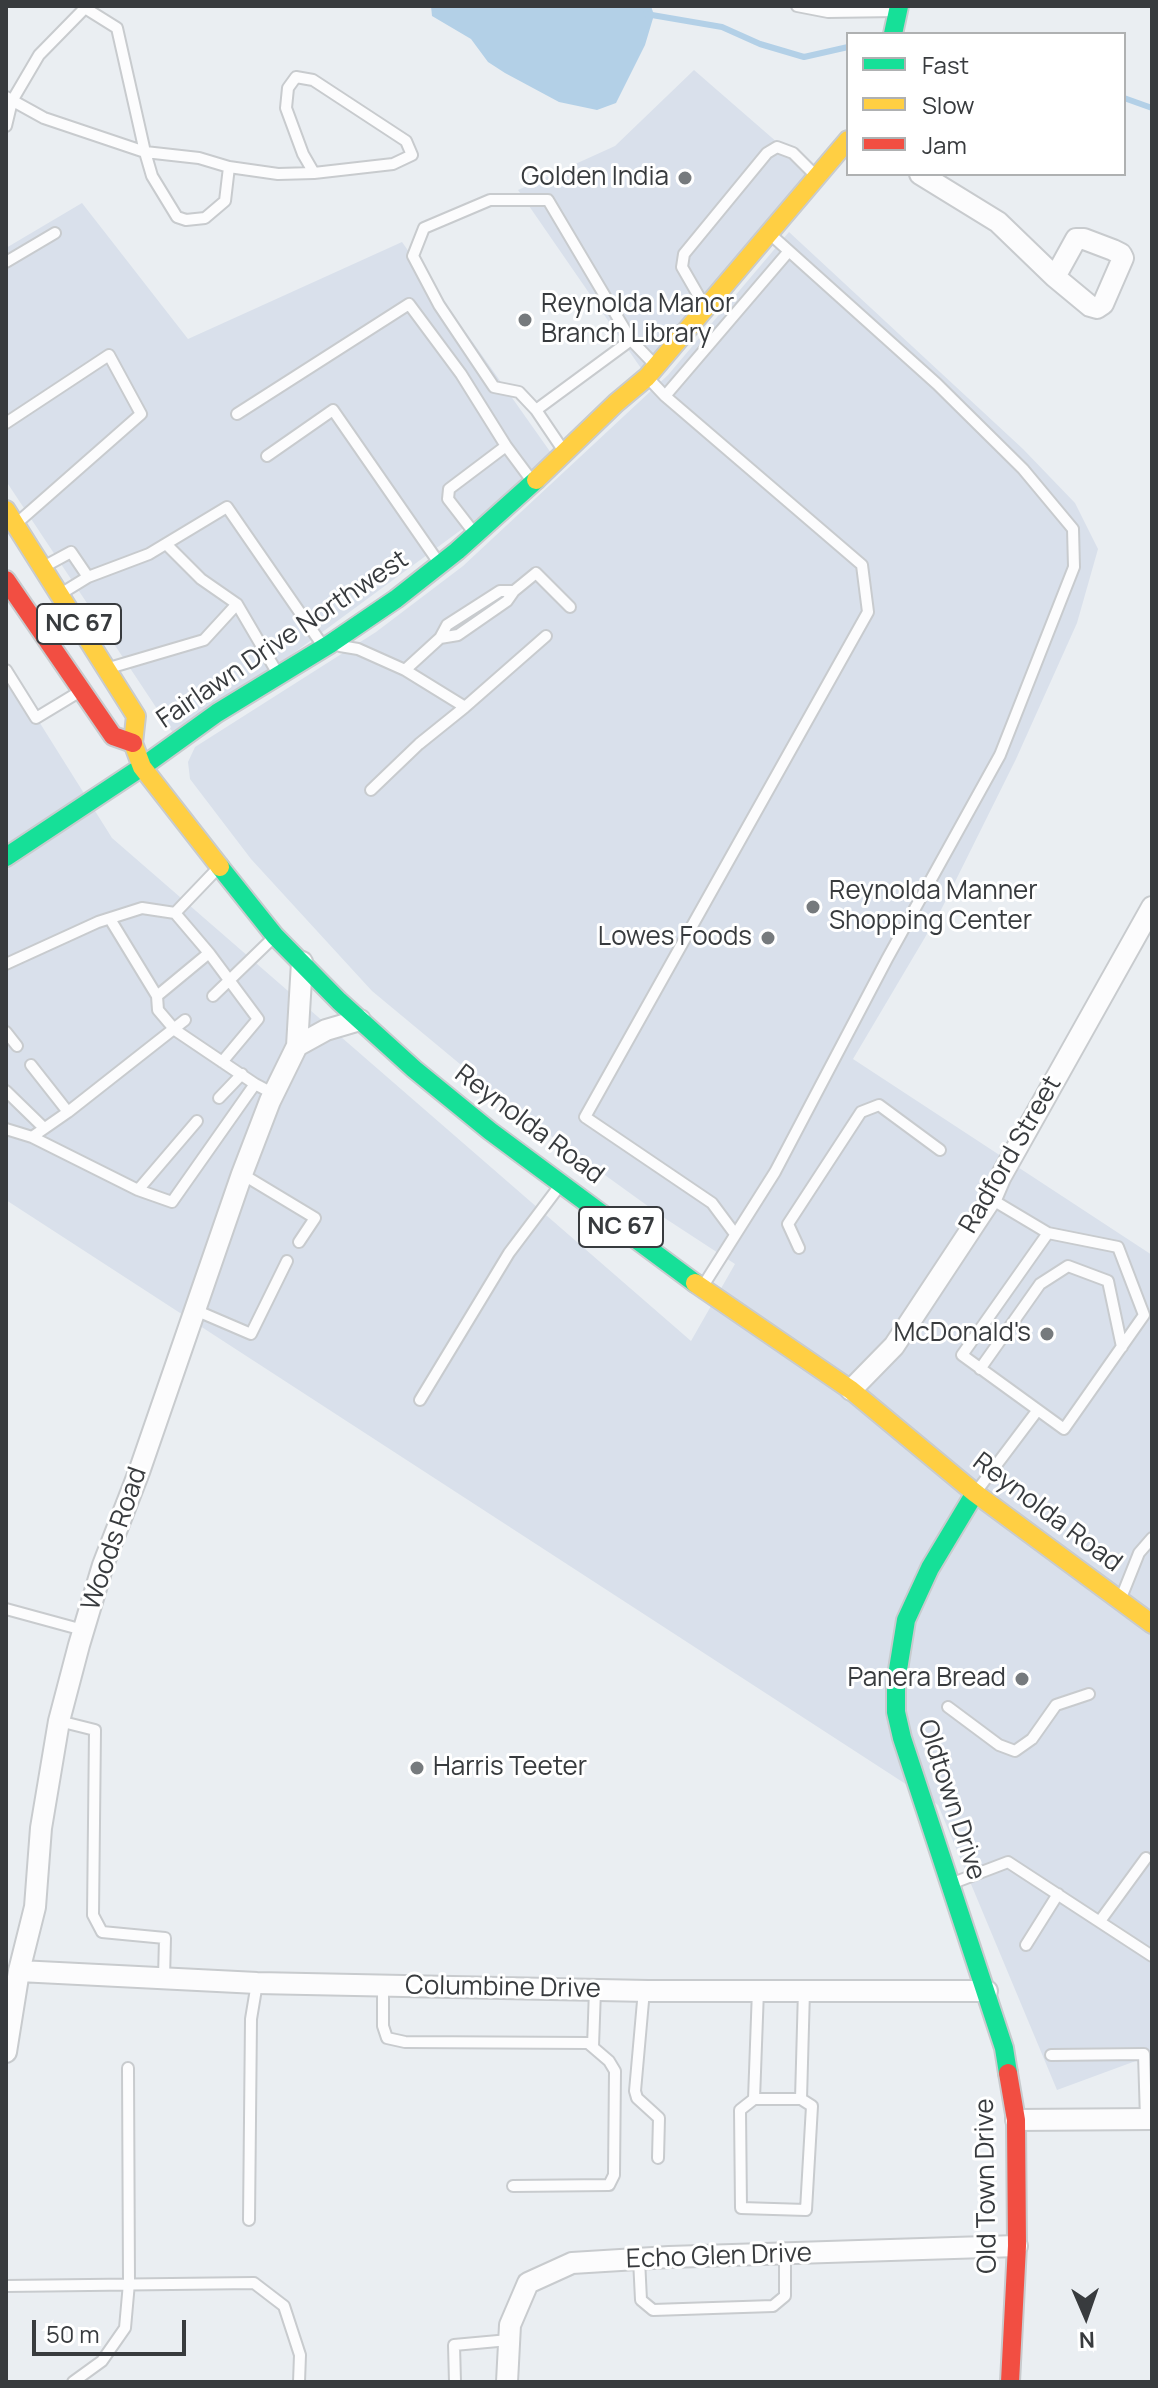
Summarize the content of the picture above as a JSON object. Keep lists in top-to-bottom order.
{
  "streets": {
    "main road": [
      "NC 67",
      "Fairlawn Drive Northwest",
      "Reynolda Road",
      "Oldtown Drive",
      "Old Town Drive"
    ],
    "street": [
      "Radford Street",
      "Woods Road",
      "Columbine Drive",
      "Echo Glen Drive"
    ]
  },
  "crossings": [
    ["NC 67", "Reynolda Road"],
    ["Fairlawn Drive Northwest", "Reynolda Road"],
    ["Reynolda Road", "Radford Street"],
    ["Reynolda Road", "Woods Road"],
    ["Reynolda Road", "Oldtown Drive"],
    ["Woods Road", "Columbine Drive"],
    ["Oldtown Drive", "Columbine Drive"],
    ["Oldtown Drive", "Old Town Drive"],
    ["Columbine Drive", "Old Town Drive"],
    ["Old Town Drive", "Echo Glen Drive"]
  ],
  "places": [
    "Golden India",
    "Reynolda Manor Branch Library",
    "Reynolda Manner Shopping Center",
    "Lowes Foods",
    "McDonald's",
    "Panera Bread",
    "Harris Teeter"
  ],
  "legend": ["Fast", "Slow", "Jam"],
  "scale_bar": "50 m",
  "north": "bottom"
}
